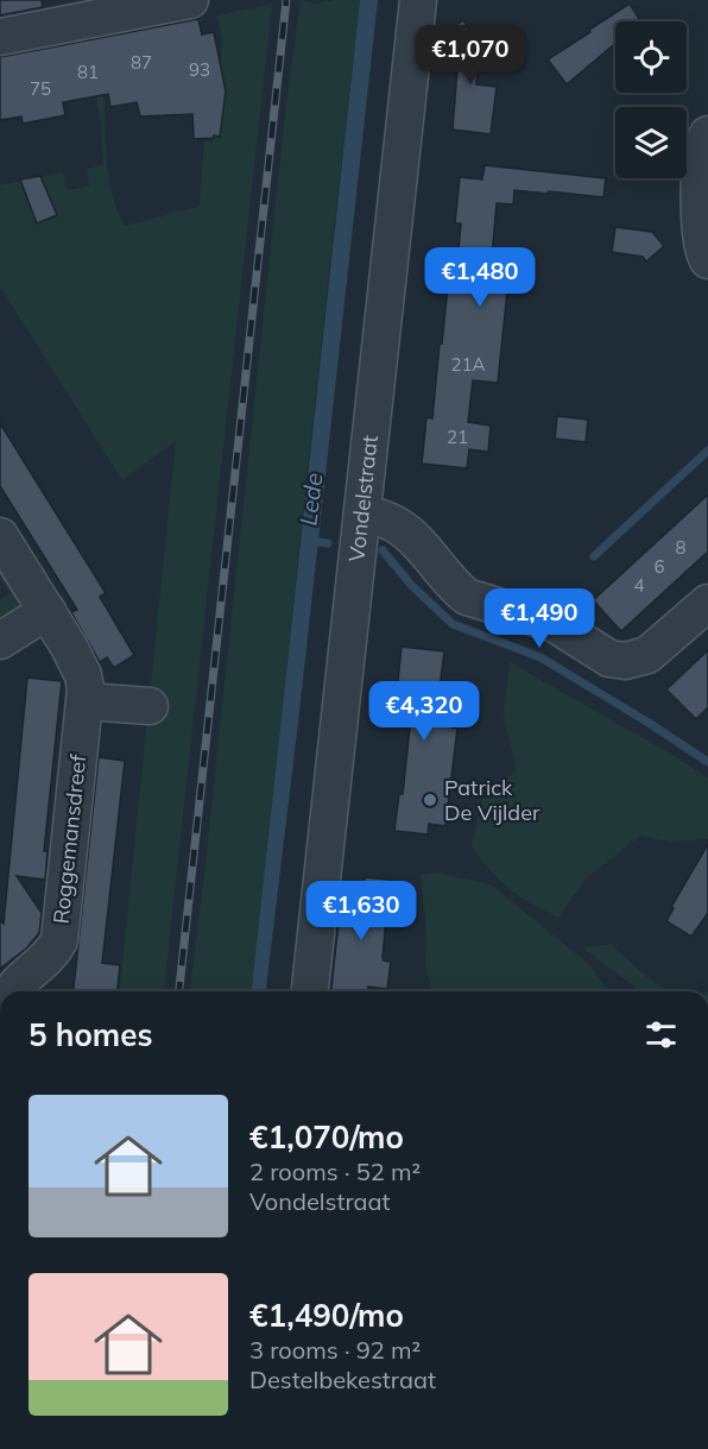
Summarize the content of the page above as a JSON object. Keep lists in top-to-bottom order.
{
  "streets": {
    "street": ["Vondelstraat", "Roggemansdreef"]
  },
  "water": ["Lede"],
  "places": ["Patrick De Vijlder"],
  "house_numbers": [
    "87",
    "93",
    "81",
    "75",
    "21A",
    "21",
    "8",
    "6",
    "4"
  ],
  "page": {
    "price": [
      "€1,070",
      "€1,480",
      "€1,490",
      "€4,320",
      "€1,630"
    ],
    "heading": "5 homes",
    "list": [
      {
        "name": "€1,070/mo",
        "note": "2 rooms · 52 m² · Vondelstraat"
      },
      {
        "name": "€1,490/mo",
        "note": "3 rooms · 92 m² · Destelbekestraat"
      }
    ]
  }
}
